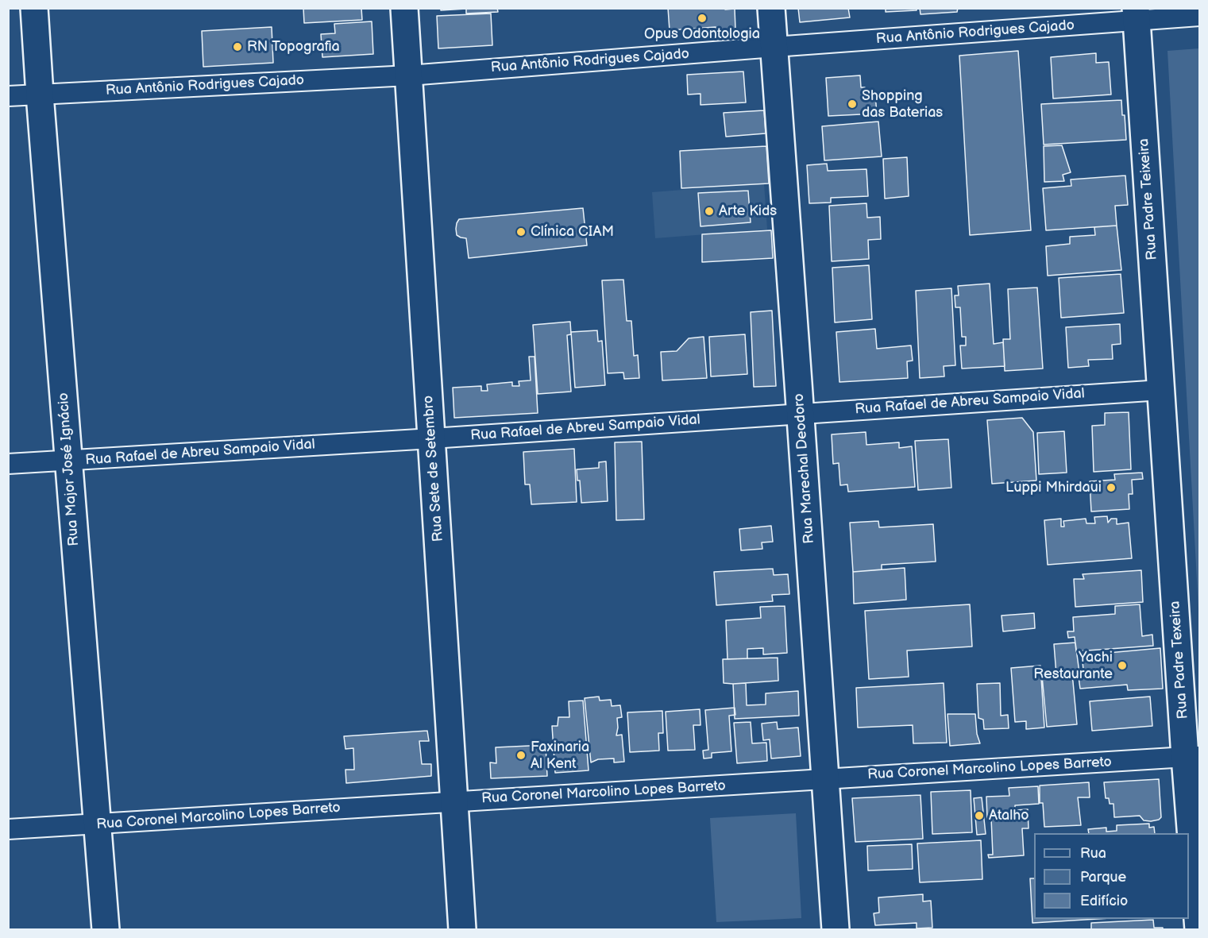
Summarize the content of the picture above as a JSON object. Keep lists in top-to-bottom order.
{
  "streets": {
    "street": [
      "Rua Antônio Rodrigues Cajado",
      "Rua Padre Teixeira",
      "Rua Rafael de Abreu Sampaio Vidal",
      "Rua Sete de Setembro",
      "Rua Marechal Deodoro",
      "Rua Major José Ignácio",
      "Rua Padre Texeira",
      "Rua Coronel Marcolino Lopes Barreto"
    ]
  },
  "crossings": [
    ["Rua Antônio Rodrigues Cajado", "Rua Padre Teixeira"],
    ["Rua Antônio Rodrigues Cajado", "Rua Sete de Setembro"],
    ["Rua Antônio Rodrigues Cajado", "Rua Marechal Deodoro"],
    ["Rua Antônio Rodrigues Cajado", "Rua Major José Ignácio"],
    ["Rua Padre Teixeira", "Rua Rafael de Abreu Sampaio Vidal"],
    ["Rua Padre Teixeira", "Rua Padre Texeira"],
    ["Rua Rafael de Abreu Sampaio Vidal", "Rua Sete de Setembro"],
    ["Rua Rafael de Abreu Sampaio Vidal", "Rua Marechal Deodoro"],
    ["Rua Rafael de Abreu Sampaio Vidal", "Rua Major José Ignácio"],
    ["Rua Rafael de Abreu Sampaio Vidal", "Rua Padre Texeira"],
    ["Rua Sete de Setembro", "Rua Coronel Marcolino Lopes Barreto"],
    ["Rua Marechal Deodoro", "Rua Coronel Marcolino Lopes Barreto"],
    ["Rua Major José Ignácio", "Rua Coronel Marcolino Lopes Barreto"],
    ["Rua Padre Texeira", "Rua Coronel Marcolino Lopes Barreto"]
  ],
  "places": [
    "Opus Odontologia",
    "RN Topografia",
    "Shopping das Baterias",
    "Arte Kids",
    "Clínica CIAM",
    "Luppi Mhirdaui",
    "Yachi Restaurante",
    "Faxinaria Al Kent",
    "Atalho"
  ],
  "legend": ["Rua", "Parque", "Edifício"]
}
